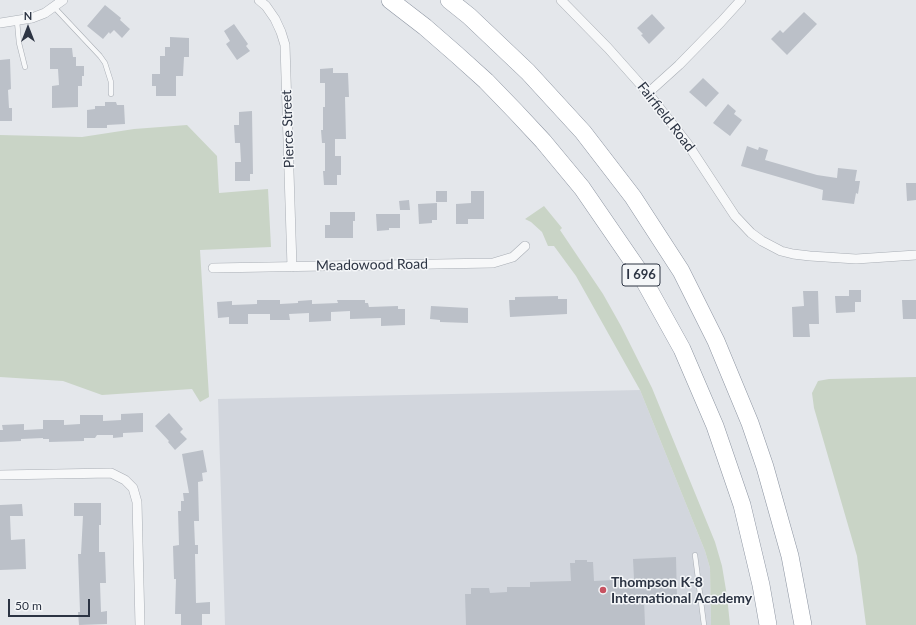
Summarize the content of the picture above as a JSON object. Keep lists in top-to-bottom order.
{
  "streets": {
    "highway": ["I 696"],
    "street": ["Fairfield Road", "Pierce Street", "Meadowood Road"]
  },
  "crossings": [
    ["Pierce Street", "Meadowood Road"]
  ],
  "places": ["Thompson K-8 International Academy"],
  "scale_bar": "50 m",
  "north": "top"
}
